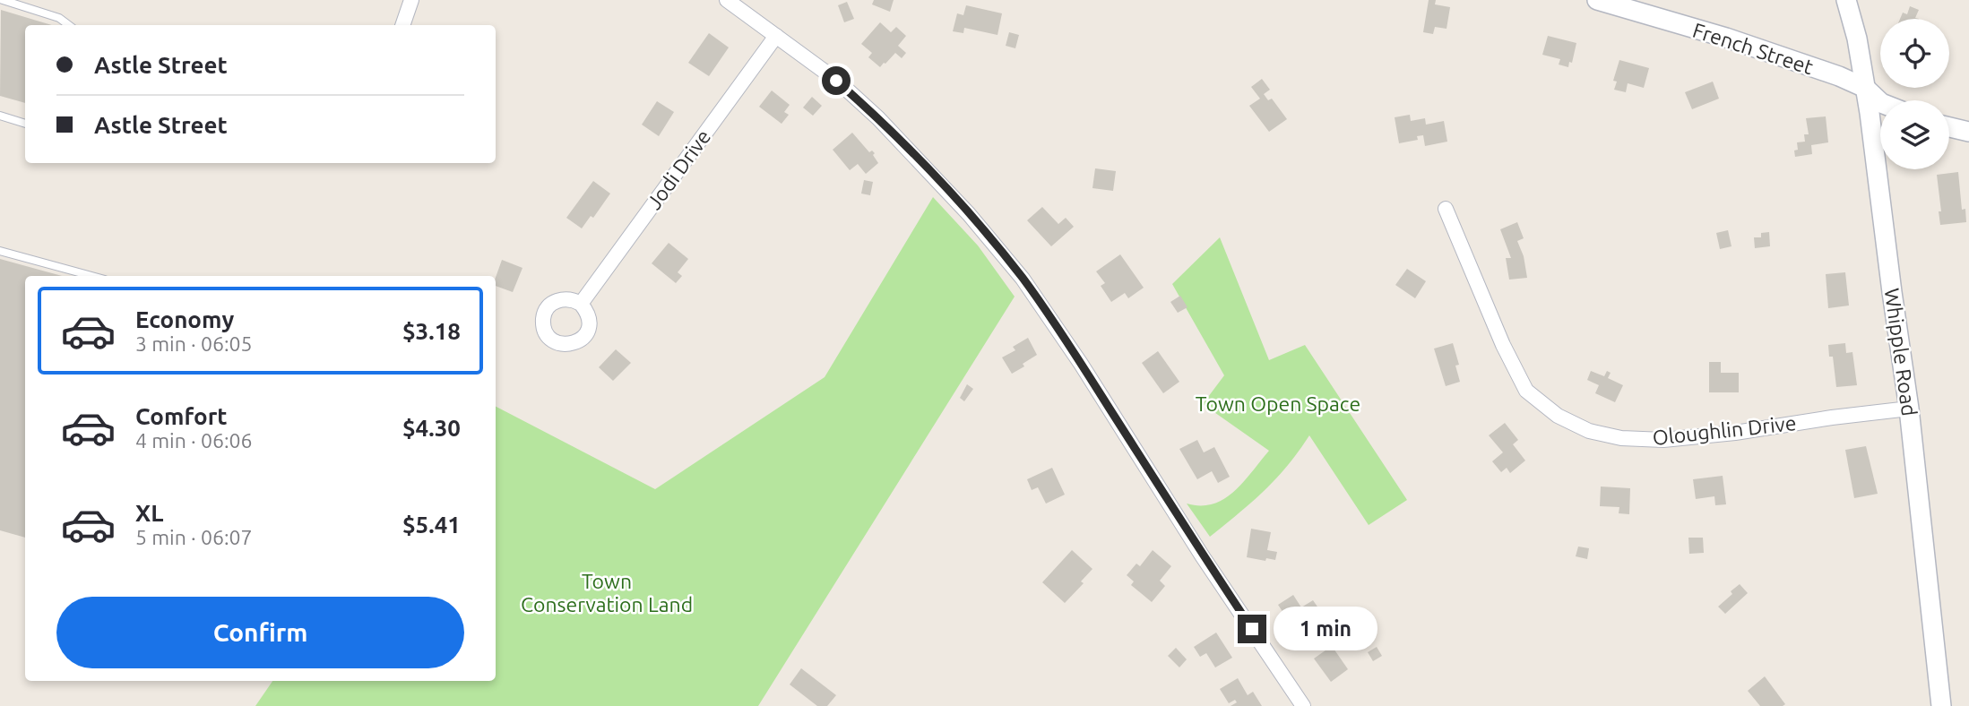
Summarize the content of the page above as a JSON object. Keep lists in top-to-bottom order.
{
  "streets": {
    "main road": ["French Street", "Whipple Road"],
    "street": ["Jodi Drive", "Oloughlin Drive"]
  },
  "crossings": [
    ["French Street", "Whipple Road"],
    ["Whipple Road", "Oloughlin Drive"]
  ],
  "parks": ["Town Open Space", "Town Conservation Land"],
  "page": {
    "banner": ["Astle Street", "Astle Street"],
    "list": [
      {
        "name": "Economy",
        "note": "3 min · 06:05",
        "value": "$3.18"
      },
      {
        "name": "Comfort",
        "note": "4 min · 06:06",
        "value": "$4.30"
      },
      {
        "name": "XL",
        "note": "5 min · 06:07",
        "value": "$5.41"
      }
    ],
    "buttons": "Confirm",
    "bubble": "1 min"
  }
}
